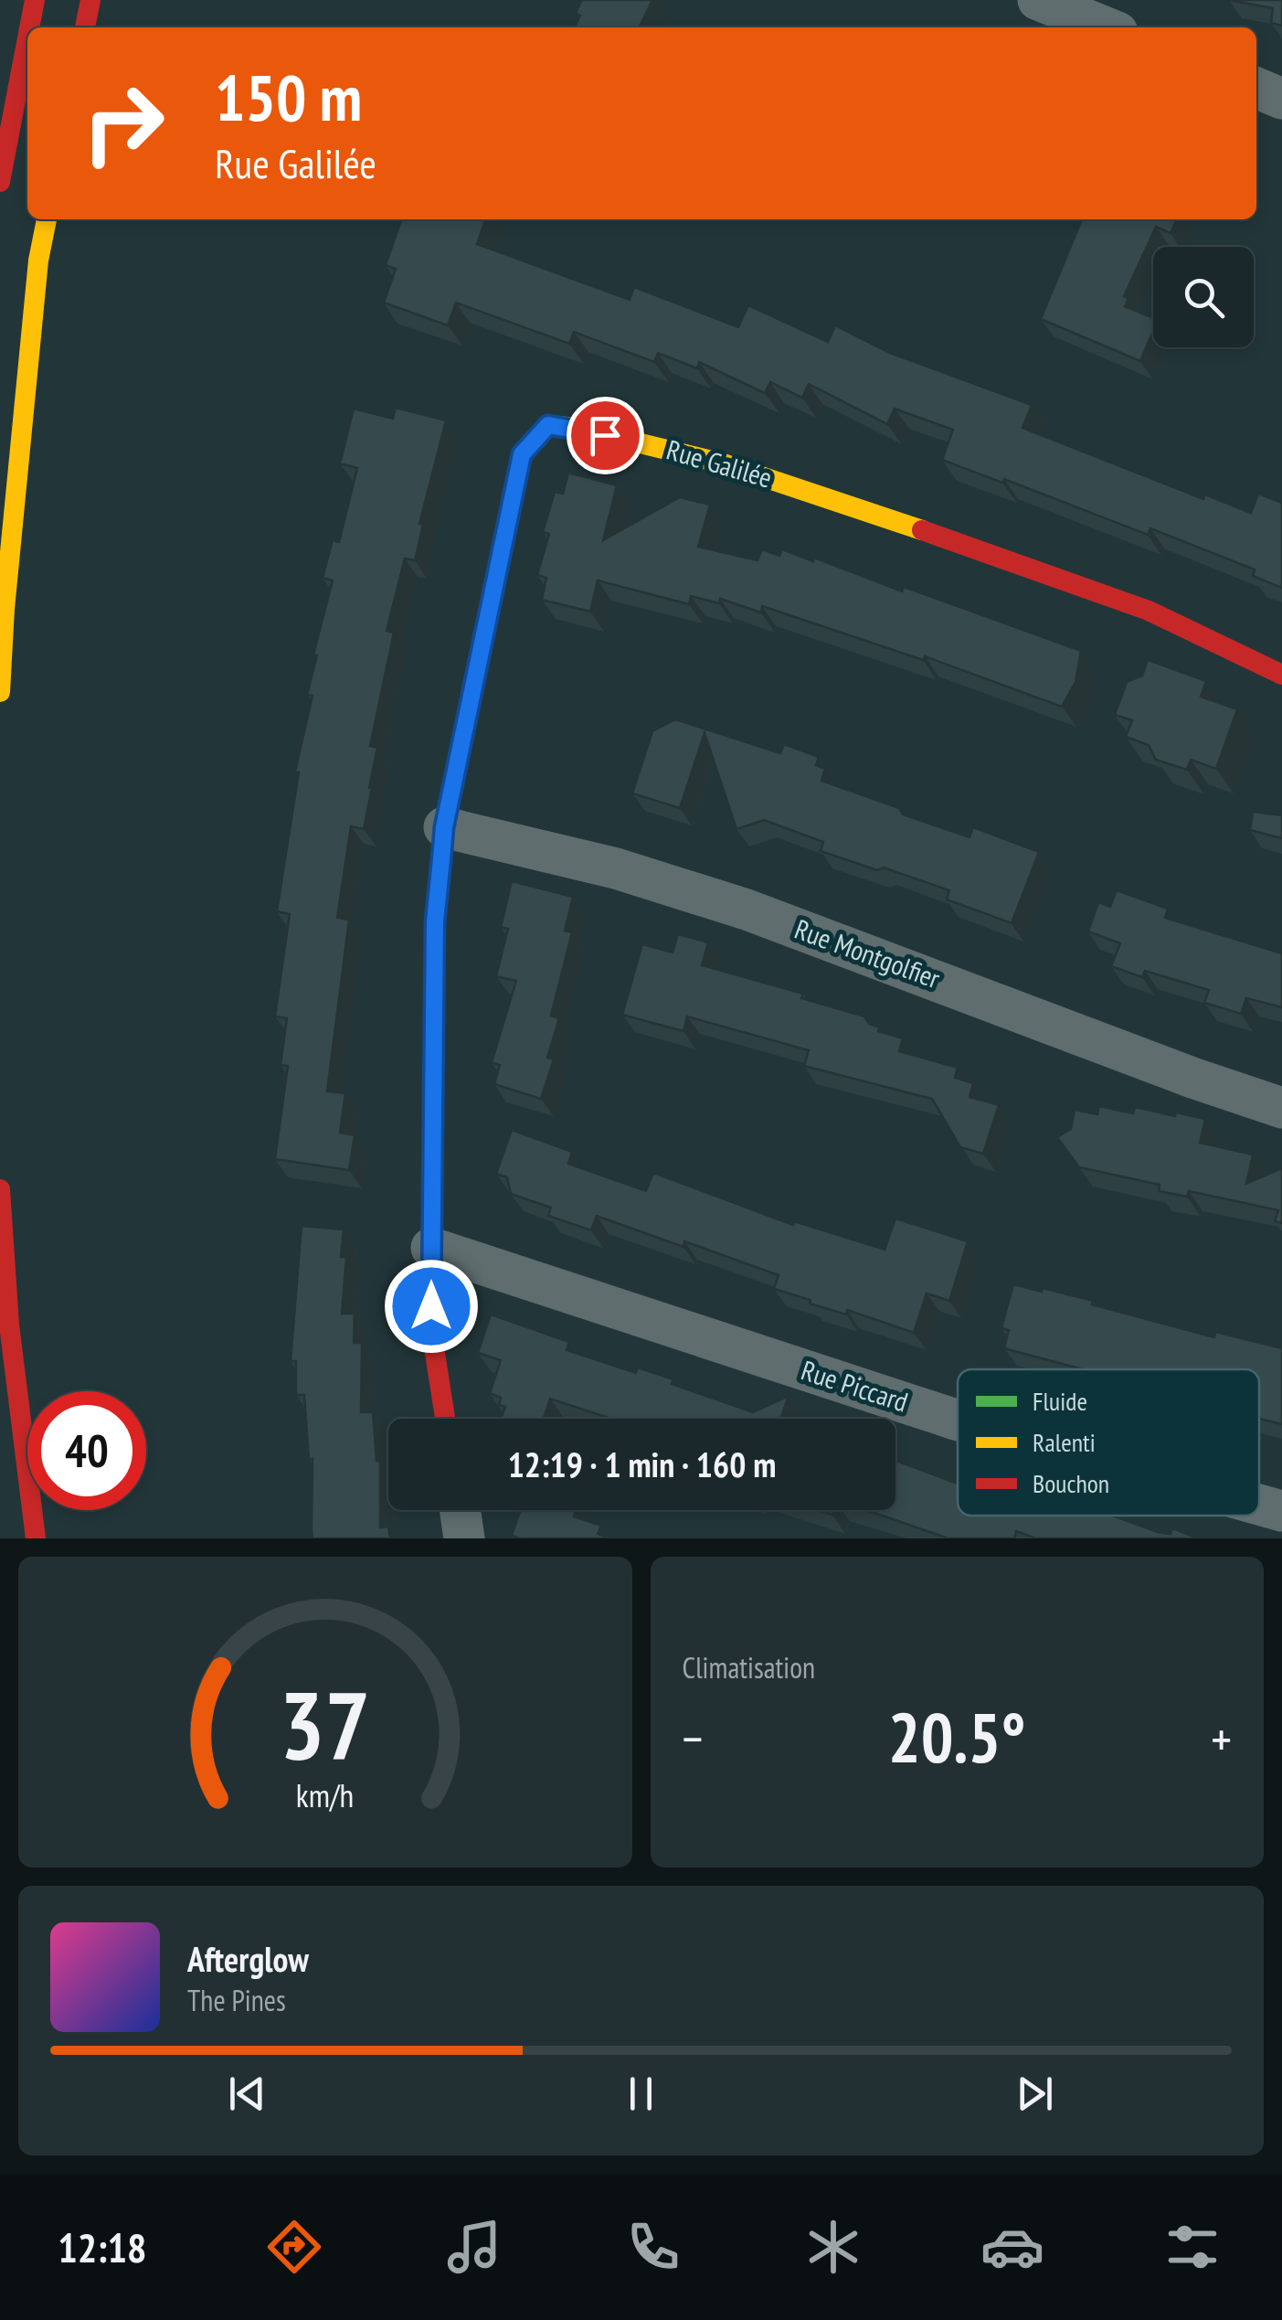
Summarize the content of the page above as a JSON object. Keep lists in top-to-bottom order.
{
  "streets": {
    "main road": ["Rue Galilée"],
    "street": ["Rue Montgolfier", "Rue Piccard"]
  },
  "crossings": [
    ["Rue Galilée", "Rue Montgolfier"],
    ["Rue Galilée", "Rue Piccard"]
  ],
  "legend": ["Fluide", "Ralenti", "Bouchon"],
  "page": {
    "turn": ["150 m", "Rue Galilée"],
    "limit": "40",
    "trip": "12:19 · 1 min · 160 m",
    "tile": "Climatisation",
    "heat": ["−", "20.5°", "+"],
    "song": ["Afterglow", "The Pines"],
    "tabs": "12:18",
    "gauge": ["37", "km/h"]
  }
}
